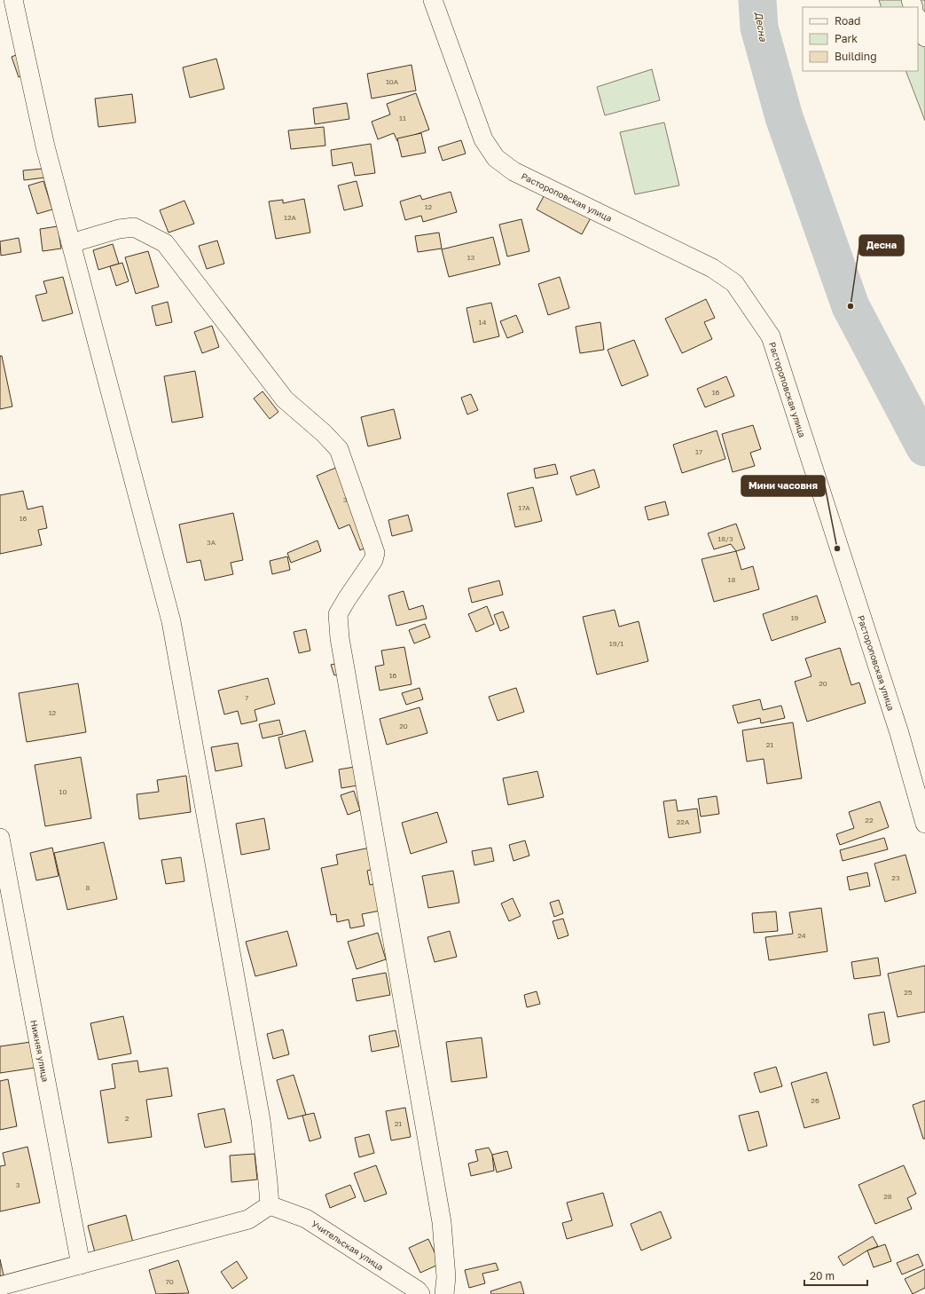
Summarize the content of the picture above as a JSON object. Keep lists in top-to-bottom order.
{
  "streets": {
    "street": ["Растороповская улица", "Нижняя улица", "Учительская улица"]
  },
  "water": ["Десна"],
  "places": ["Десна", "Мини часовня"],
  "house_numbers": [
    "10А",
    "11",
    "12",
    "12А",
    "13",
    "14",
    "16",
    "17",
    "3",
    "17А",
    "16",
    "18/3",
    "3А",
    "18",
    "19",
    "19/1",
    "16",
    "20",
    "7",
    "12",
    "20",
    "21",
    "10",
    "22",
    "22А",
    "23",
    "8",
    "24",
    "25",
    "26",
    "2",
    "21",
    "3",
    "28",
    "70"
  ],
  "legend": ["Road", "Park", "Building"],
  "scale_bar": "20 m"
}
